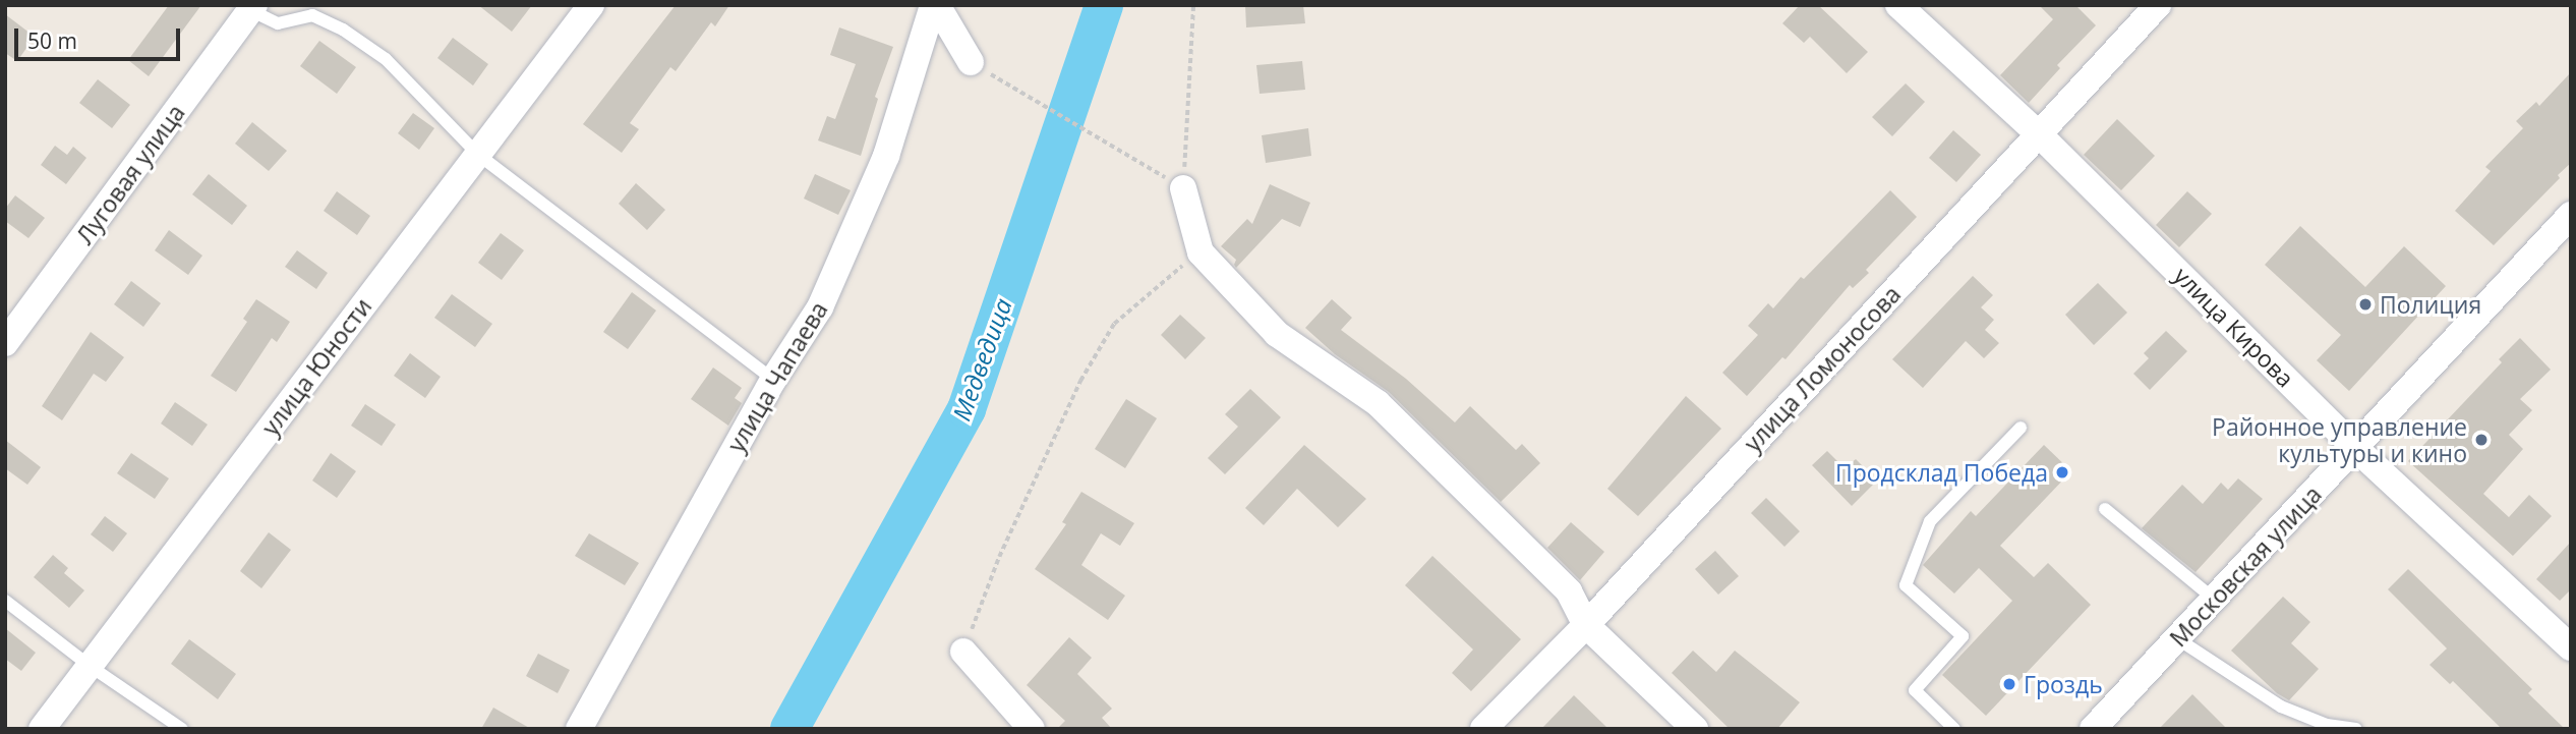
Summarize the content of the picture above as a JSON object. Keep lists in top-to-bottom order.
{
  "streets": {
    "street": [
      "Луговая улица",
      "улица Кирова",
      "улица Юности",
      "улица Ломоносова",
      "улица Чапаева",
      "Московская улица"
    ]
  },
  "crossings": [
    ["улица Кирова", "улица Ломоносова"],
    ["улица Кирова", "Московская улица"]
  ],
  "water": ["Медведица"],
  "places": [
    "Полиция",
    "Районное управление культуры и кино",
    "Продсклад Победа",
    "Гроздь"
  ],
  "scale_bar": "50 m"
}
